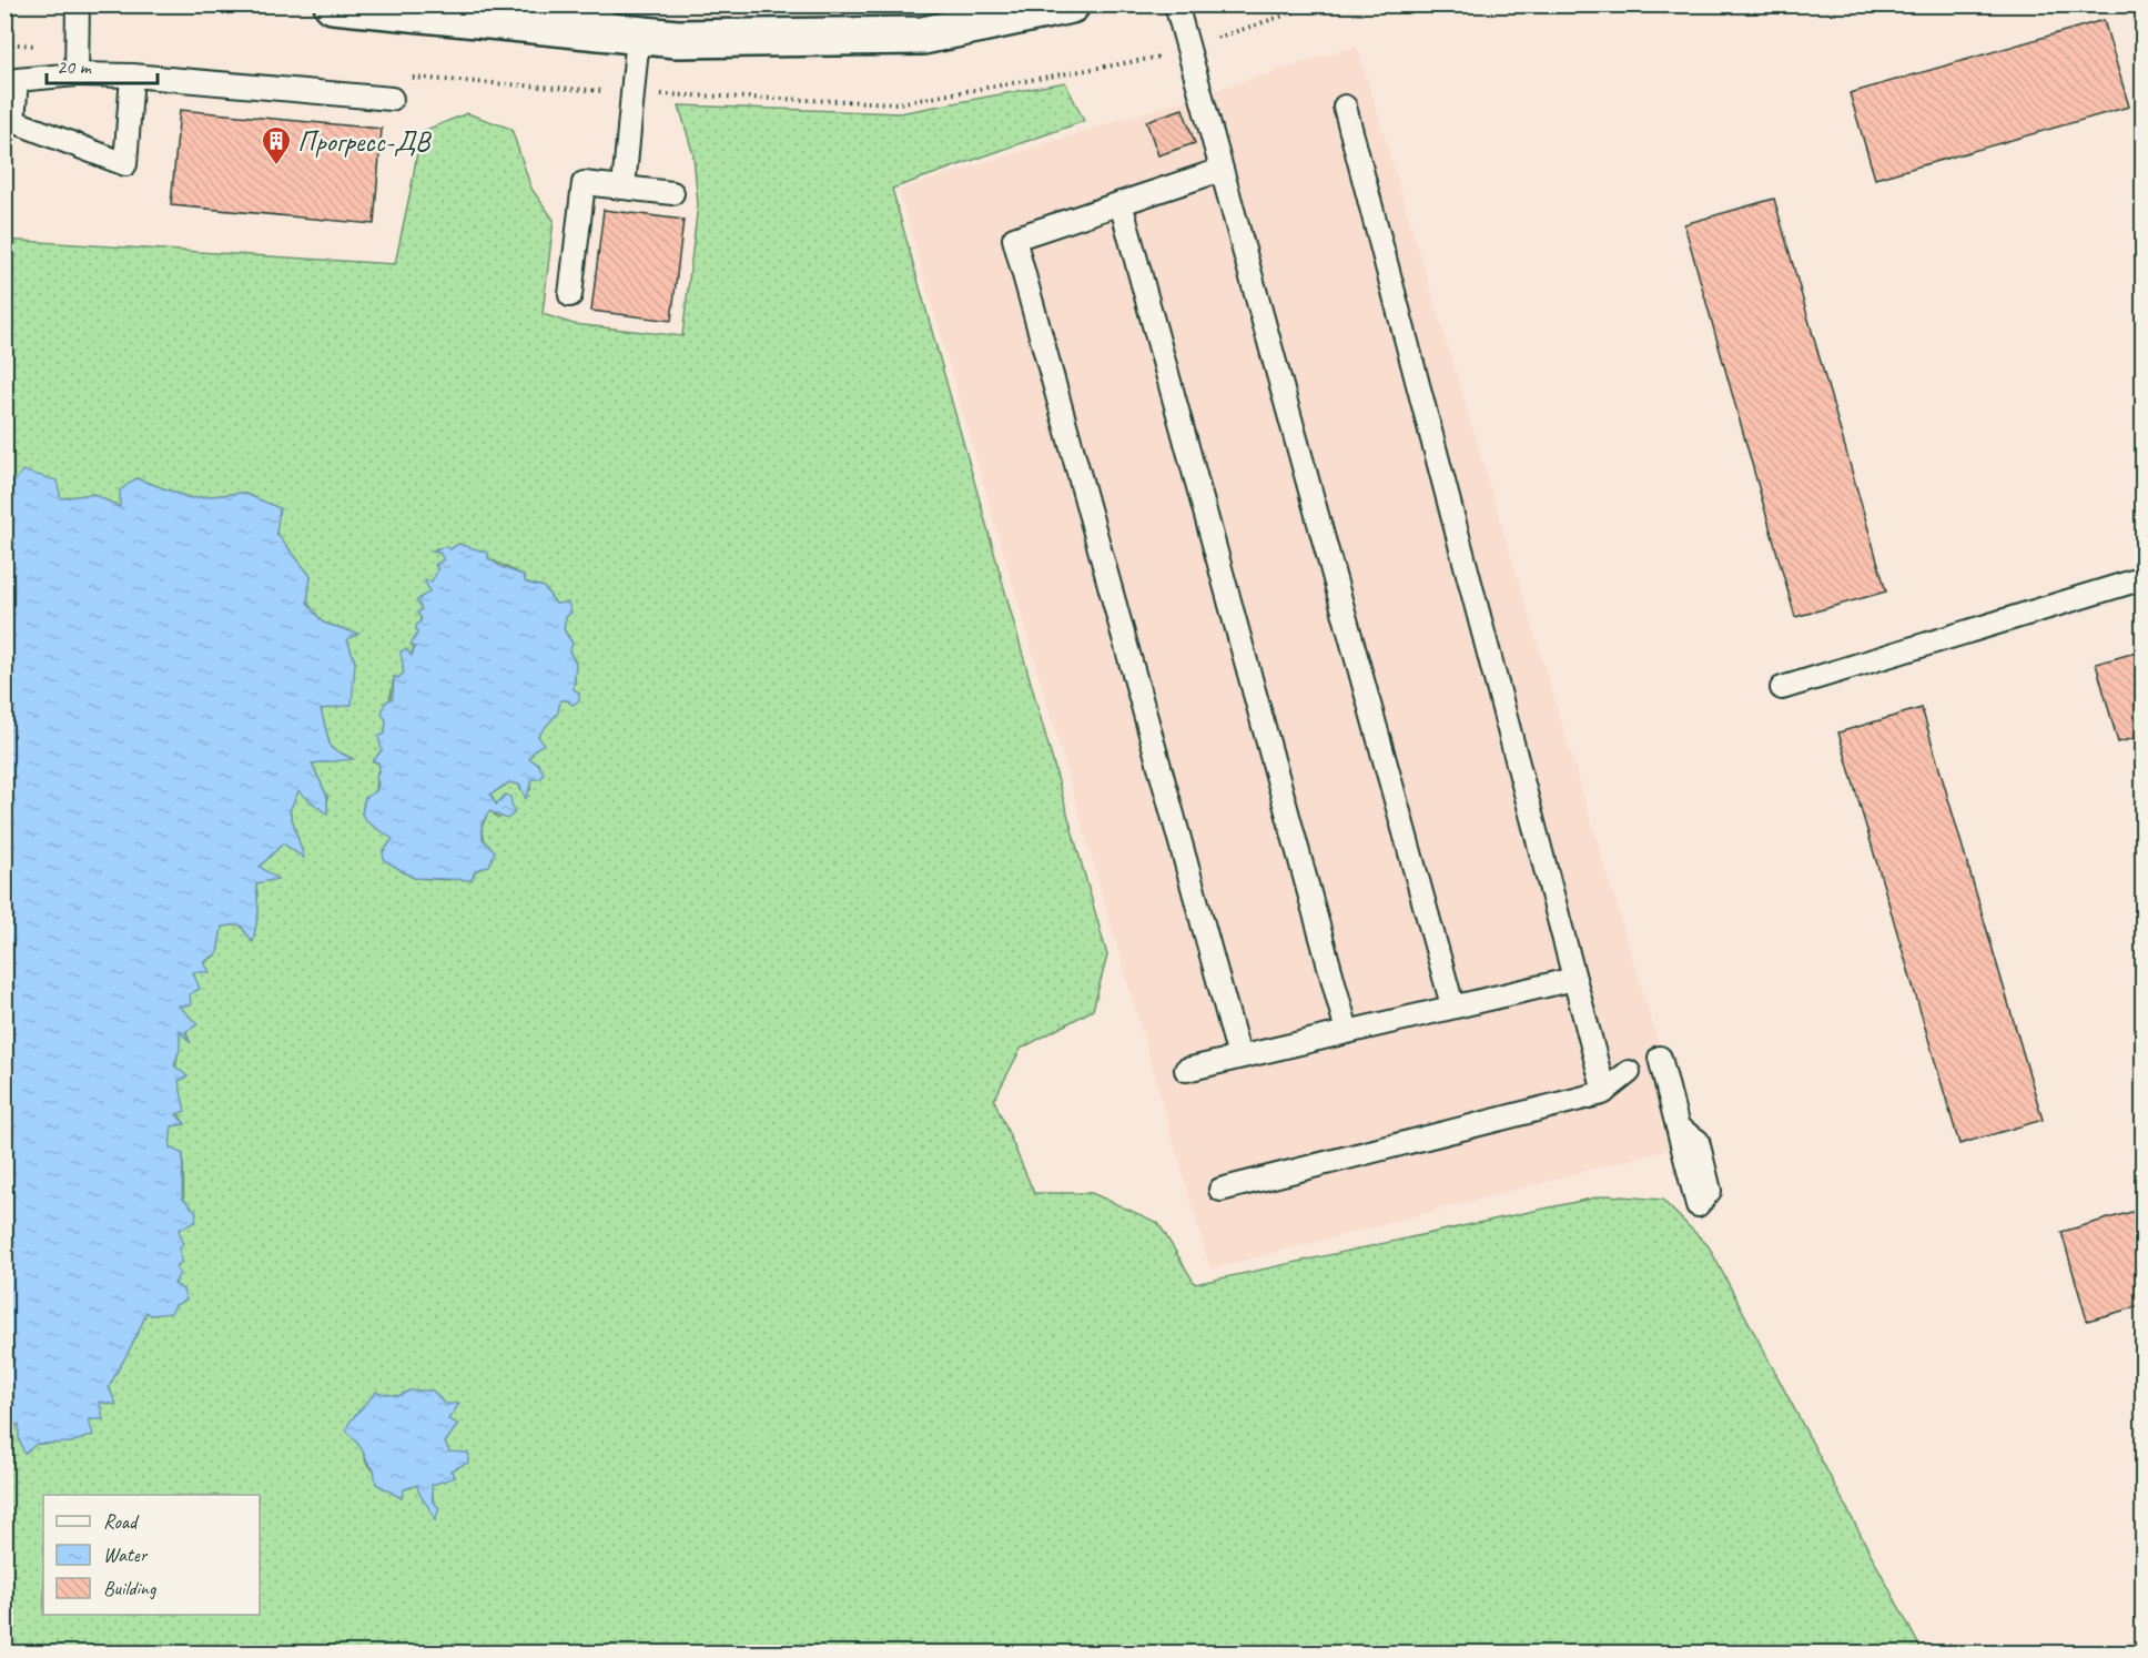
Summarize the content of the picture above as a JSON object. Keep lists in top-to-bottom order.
{
  "places": {
    "building": ["Прогресс-ДВ"]
  },
  "legend": ["Road", "Water", "Building"],
  "scale_bar": "20 m"
}
